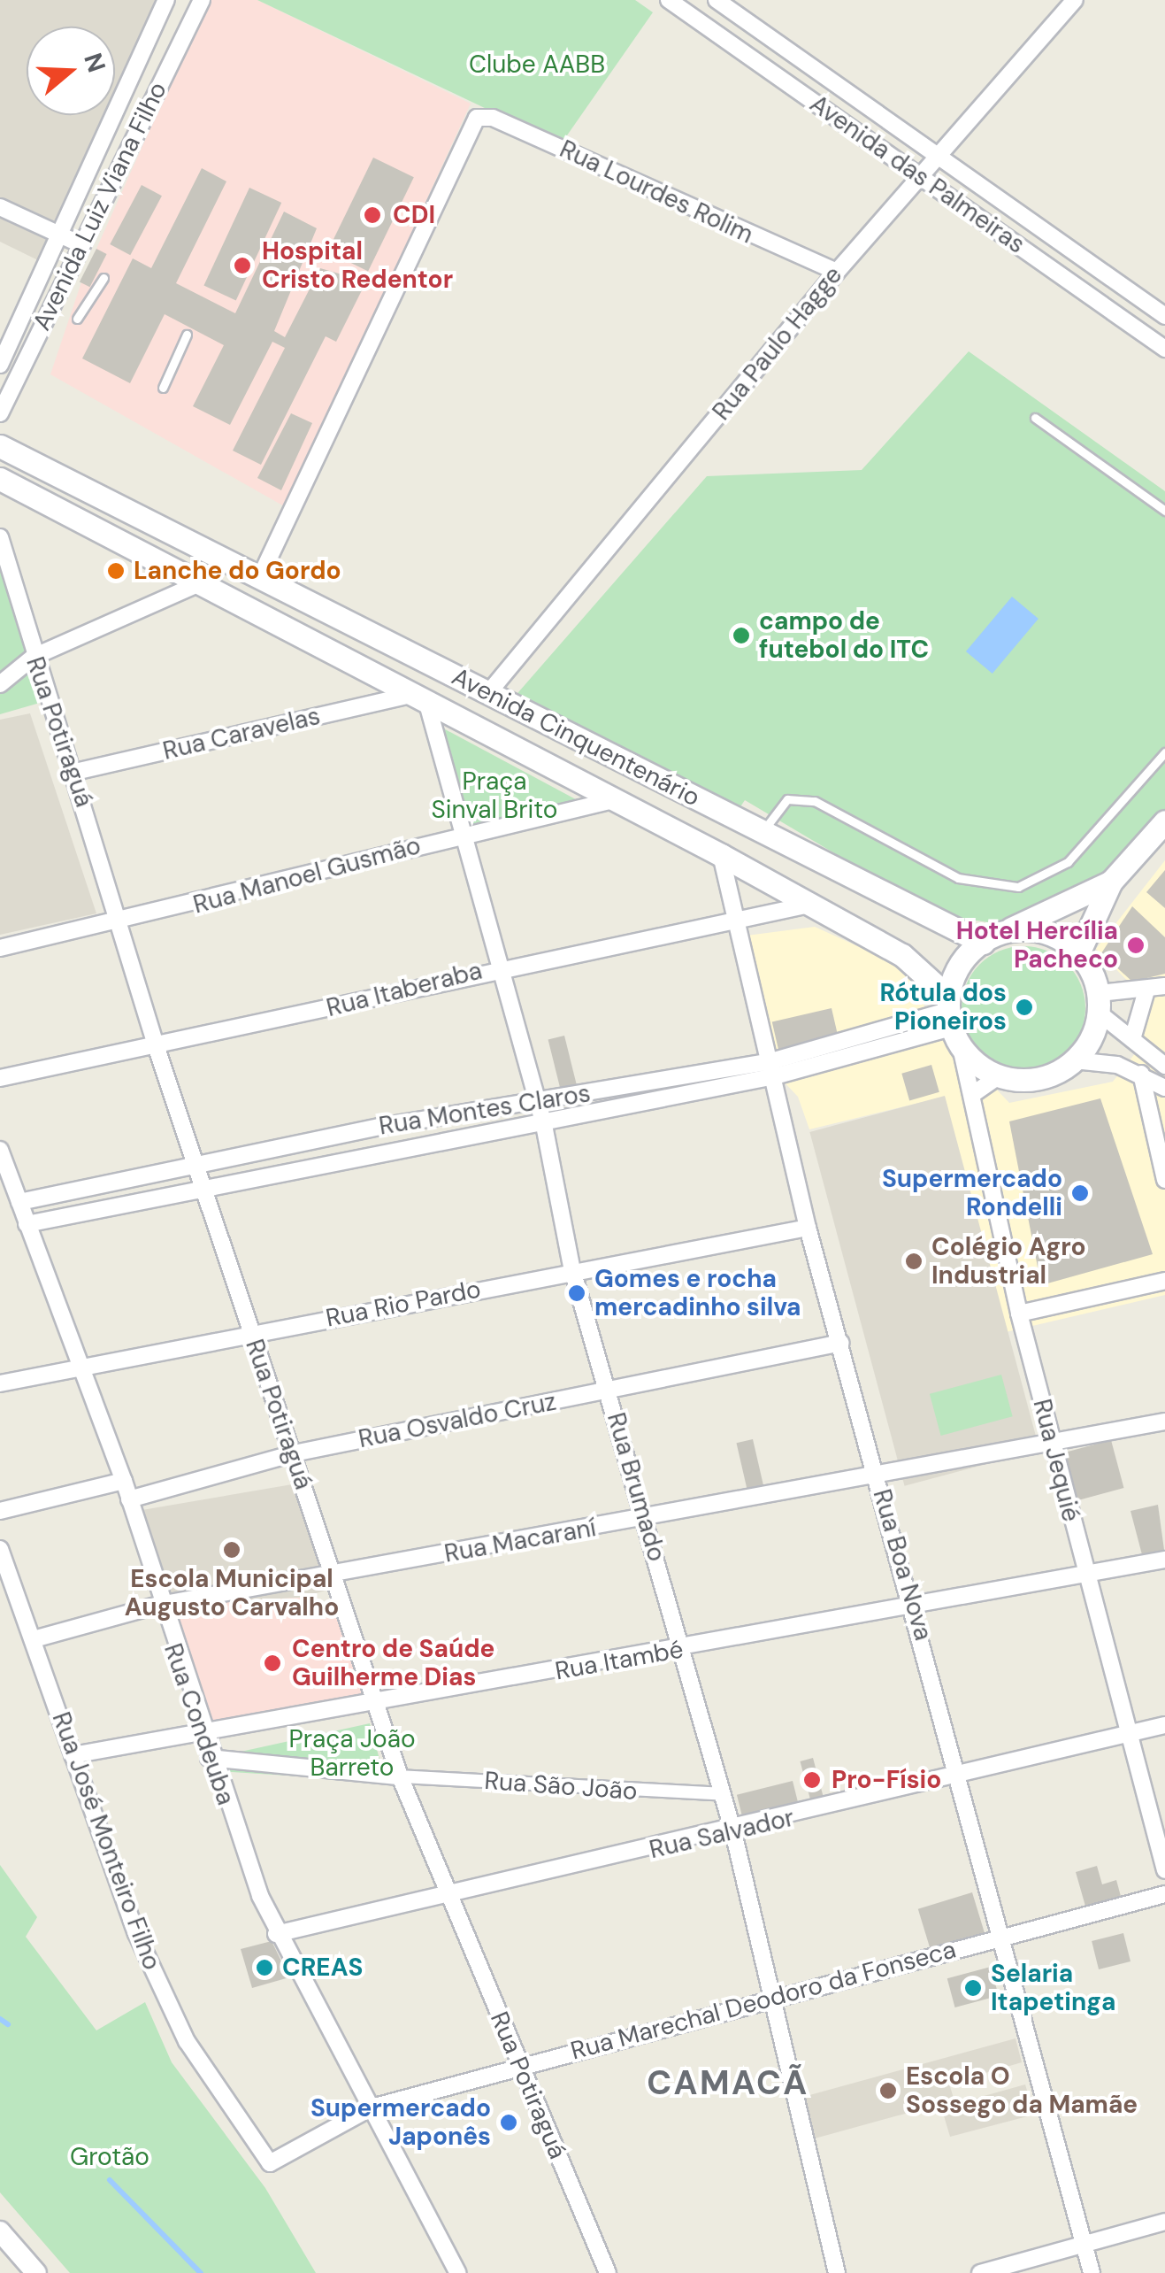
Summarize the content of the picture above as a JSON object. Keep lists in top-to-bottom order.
{
  "streets": {
    "main road": ["Avenida Cinquentenário"],
    "street": [
      "Avenida das Palmeiras",
      "Rua Lourdes Rolim",
      "Avenida Luiz Viana Filho",
      "Rua Paulo Hagge",
      "Rua Potiraguá",
      "Rua Caravelas",
      "Rua Manoel Gusmão",
      "Rua Itaberaba",
      "Rua Montes Claros",
      "Rua Rio Pardo",
      "Rua Osvaldo Cruz",
      "Rua Jequié",
      "Rua Brumado",
      "Rua Macaraní",
      "Rua Boa Nova",
      "Rua Itambé",
      "Rua Condeuba",
      "Rua São João",
      "Rua Salvador",
      "Rua José Monteiro Filho",
      "Rua Marechal Deodoro da Fonseca"
    ]
  },
  "crossings": [
    ["Avenida das Palmeiras", "Rua Paulo Hagge"],
    ["Rua Lourdes Rolim", "Rua Paulo Hagge"],
    ["Rua Lourdes Rolim", "Avenida Cinquentenário"],
    ["Rua Paulo Hagge", "Avenida Cinquentenário"],
    ["Rua Potiraguá", "Rua Caravelas"],
    ["Rua Potiraguá", "Rua Manoel Gusmão"],
    ["Rua Potiraguá", "Rua Itaberaba"],
    ["Rua Potiraguá", "Rua Montes Claros"],
    ["Rua Potiraguá", "Rua Rio Pardo"],
    ["Rua Potiraguá", "Rua Osvaldo Cruz"],
    ["Rua Potiraguá", "Rua Macaraní"],
    ["Rua Potiraguá", "Rua Itambé"],
    ["Rua Potiraguá", "Rua São João"],
    ["Rua Potiraguá", "Rua Salvador"],
    ["Rua Potiraguá", "Rua Marechal Deodoro da Fonseca"],
    ["Rua Caravelas", "Avenida Cinquentenário"],
    ["Rua Caravelas", "Rua Brumado"],
    ["Avenida Cinquentenário", "Rua Manoel Gusmão"],
    ["Avenida Cinquentenário", "Rua Itaberaba"],
    ["Avenida Cinquentenário", "Rua Montes Claros"],
    ["Avenida Cinquentenário", "Rua Jequié"],
    ["Avenida Cinquentenário", "Rua Brumado"],
    ["Avenida Cinquentenário", "Rua Boa Nova"],
    ["Rua Manoel Gusmão", "Rua Brumado"],
    ["Rua Itaberaba", "Rua Brumado"],
    ["Rua Itaberaba", "Rua Boa Nova"],
    ["Rua Montes Claros", "Rua Jequié"],
    ["Rua Montes Claros", "Rua Brumado"],
    ["Rua Montes Claros", "Rua Boa Nova"],
    ["Rua Montes Claros", "Rua Condeuba"],
    ["Rua Rio Pardo", "Rua Brumado"],
    ["Rua Rio Pardo", "Rua Boa Nova"],
    ["Rua Rio Pardo", "Rua Condeuba"],
    ["Rua Osvaldo Cruz", "Rua Brumado"],
    ["Rua Osvaldo Cruz", "Rua Boa Nova"],
    ["Rua Osvaldo Cruz", "Rua Condeuba"],
    ["Rua Jequié", "Rua Macaraní"],
    ["Rua Jequié", "Rua Itambé"],
    ["Rua Jequié", "Rua Salvador"],
    ["Rua Brumado", "Rua Macaraní"],
    ["Rua Brumado", "Rua Itambé"],
    ["Rua Brumado", "Rua São João"],
    ["Rua Brumado", "Rua Salvador"],
    ["Rua Brumado", "Rua Marechal Deodoro da Fonseca"],
    ["Rua Macaraní", "Rua Boa Nova"],
    ["Rua Macaraní", "Rua Condeuba"],
    ["Rua Macaraní", "Rua José Monteiro Filho"],
    ["Rua Boa Nova", "Rua Itambé"],
    ["Rua Boa Nova", "Rua Salvador"],
    ["Rua Boa Nova", "Rua Marechal Deodoro da Fonseca"],
    ["Rua Itambé", "Rua Condeuba"],
    ["Rua Itambé", "Rua José Monteiro Filho"],
    ["Rua Condeuba", "Rua Salvador"],
    ["Rua Condeuba", "Rua Marechal Deodoro da Fonseca"],
    ["Rua José Monteiro Filho", "Rua Marechal Deodoro da Fonseca"]
  ],
  "districts": ["CAMACÃ"],
  "parks": [
    "Clube AABB",
    "Praça Sinval Brito",
    "Praça João Barreto",
    "Grotão"
  ],
  "places": [
    "CDI",
    "Hospital Cristo Redentor",
    "Lanche do Gordo",
    "campo de futebol do ITC",
    "Hotel Hercília Pacheco",
    "Rótula dos Pioneiros",
    "Supermercado Rondelli",
    "Colégio Agro Industrial",
    "Gomes e rocha mercadinho silva",
    "Escola Municipal Augusto Carvalho",
    "Centro de Saúde Guilherme Dias",
    "Pro-Físio",
    "CREAS",
    "Selaria Itapetinga",
    "Escola O Sossego da Mamãe",
    "Supermercado Japonês"
  ],
  "north": "right"
}
